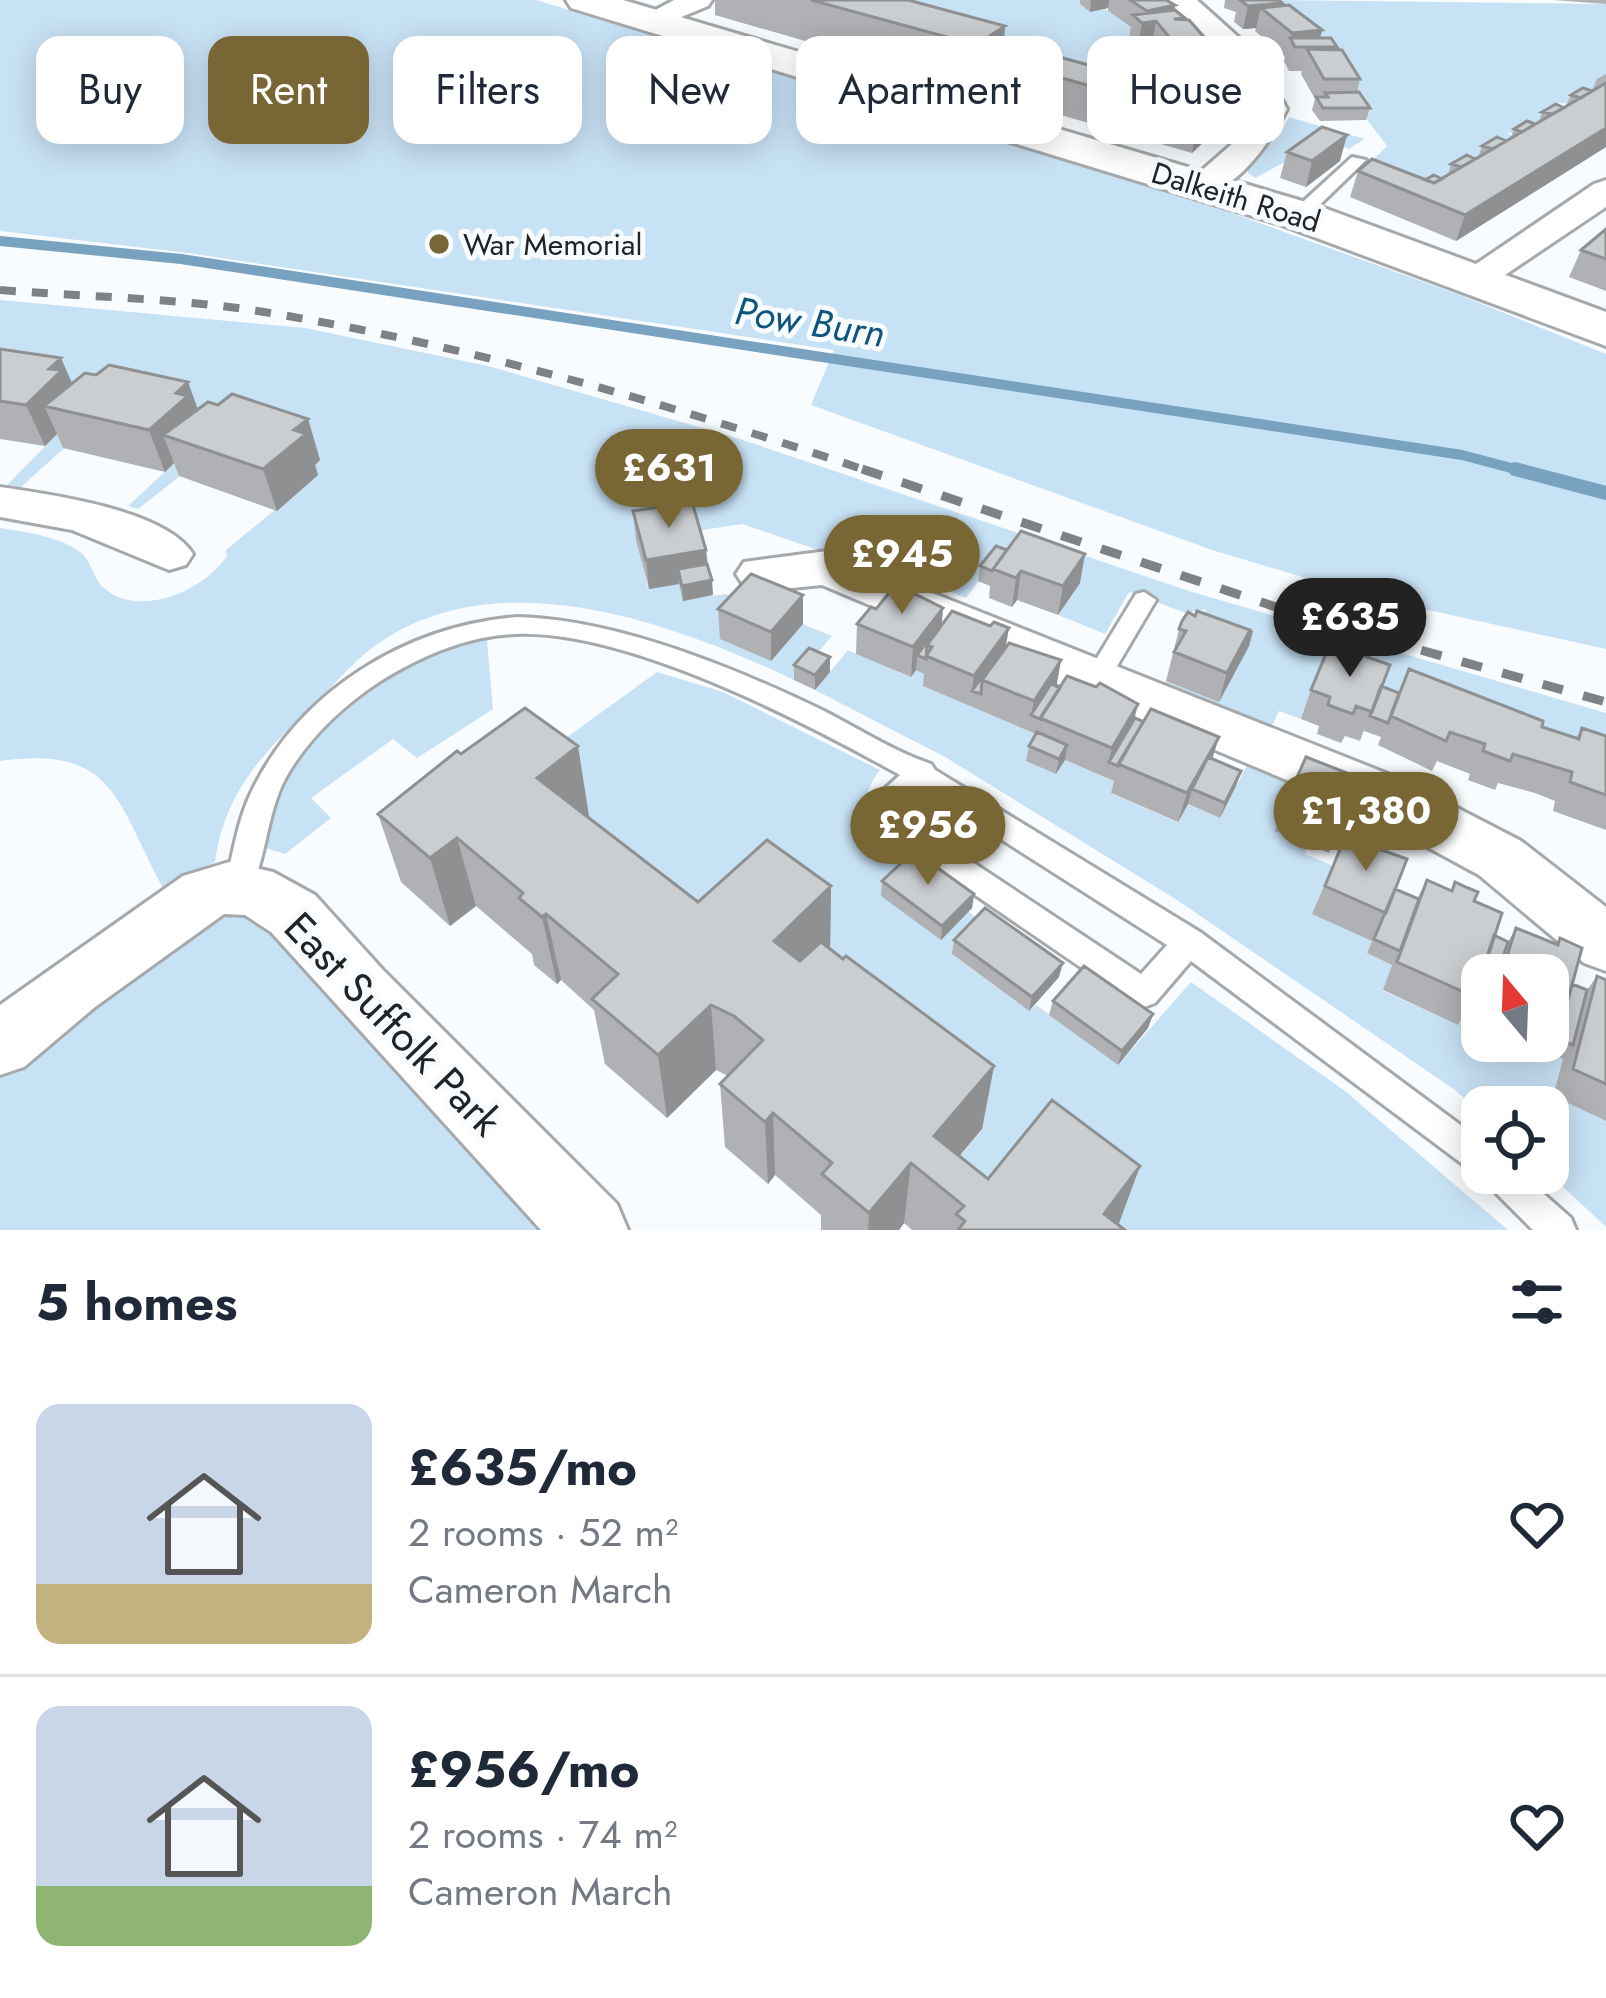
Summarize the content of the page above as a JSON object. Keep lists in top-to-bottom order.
{
  "streets": {
    "main road": ["Dalkeith Road"],
    "street": ["East Suffolk Park"]
  },
  "water": ["Pow Burn"],
  "places": ["War Memorial"],
  "north": "top",
  "page": {
    "chip": [
      "Buy",
      "Rent",
      "Filters",
      "New",
      "Apartment",
      "House"
    ],
    "price": [
      "£631",
      "£945",
      "£635",
      "£1,380",
      "£956"
    ],
    "heading": "5 homes",
    "list": [
      {
        "name": "£635/mo",
        "note": "2 rooms · 52 m² · Cameron March"
      },
      {
        "name": "£956/mo",
        "note": "2 rooms · 74 m² · Cameron March"
      }
    ]
  }
}
